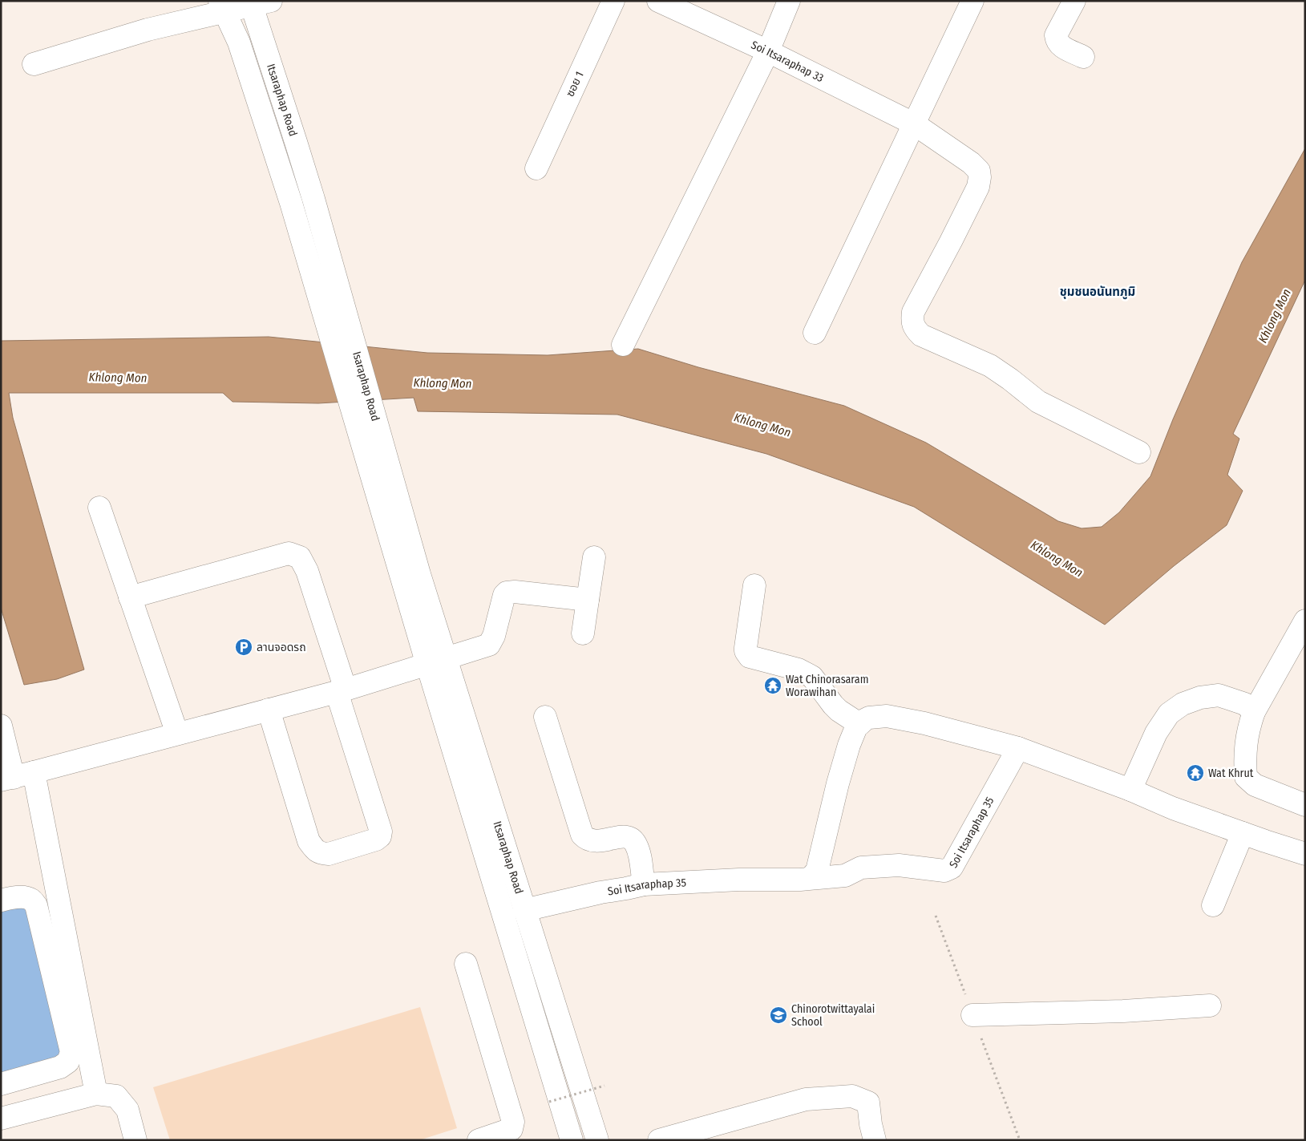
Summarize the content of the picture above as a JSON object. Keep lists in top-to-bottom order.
{
  "streets": {
    "street": [
      "Soi Itsaraphap 33",
      "ซอย 1",
      "Itsaraphap Road",
      "Isaraphap Road",
      "Soi Itsaraphap 35"
    ]
  },
  "crossings": [
    ["Itsaraphap Road", "Isaraphap Road"],
    ["Itsaraphap Road", "Soi Itsaraphap 35"]
  ],
  "districts": ["ชุมชนอนันทภูมิ"],
  "water": ["Khlong Mon"],
  "places": {
    "parking": ["ลานจอดรถ"],
    "temple": ["Wat Chinorasaram Worawihan", "Wat Khrut"],
    "school or university": ["Chinorotwittayalai School"]
  }
}
